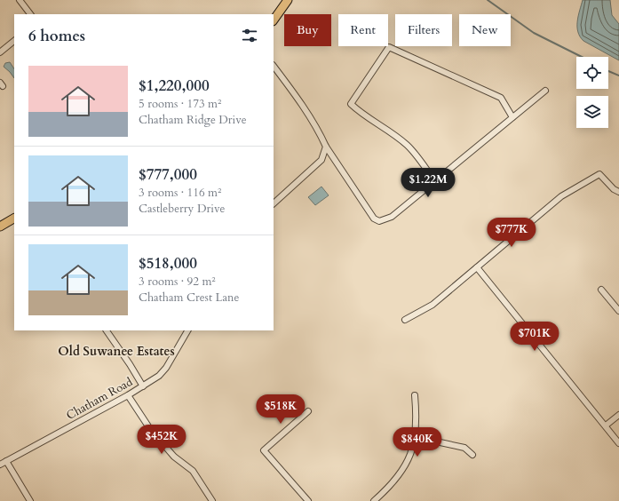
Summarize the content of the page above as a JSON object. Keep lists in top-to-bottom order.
{
  "streets": {
    "street": ["Chatham Road"]
  },
  "districts": ["Old Suwanee Estates"],
  "page": {
    "chip": [
      "Buy",
      "Rent",
      "Filters",
      "New"
    ],
    "heading": "6 homes",
    "list": [
      {
        "name": "$1,220,000",
        "note": "5 rooms · 173 m² · Chatham Ridge Drive"
      },
      {
        "name": "$777,000",
        "note": "3 rooms · 116 m² · Castleberry Drive"
      },
      {
        "name": "$518,000",
        "note": "3 rooms · 92 m² · Chatham Crest Lane"
      }
    ],
    "price": [
      "$1.22M",
      "$777K",
      "$701K",
      "$518K",
      "$452K",
      "$840K"
    ]
  }
}
